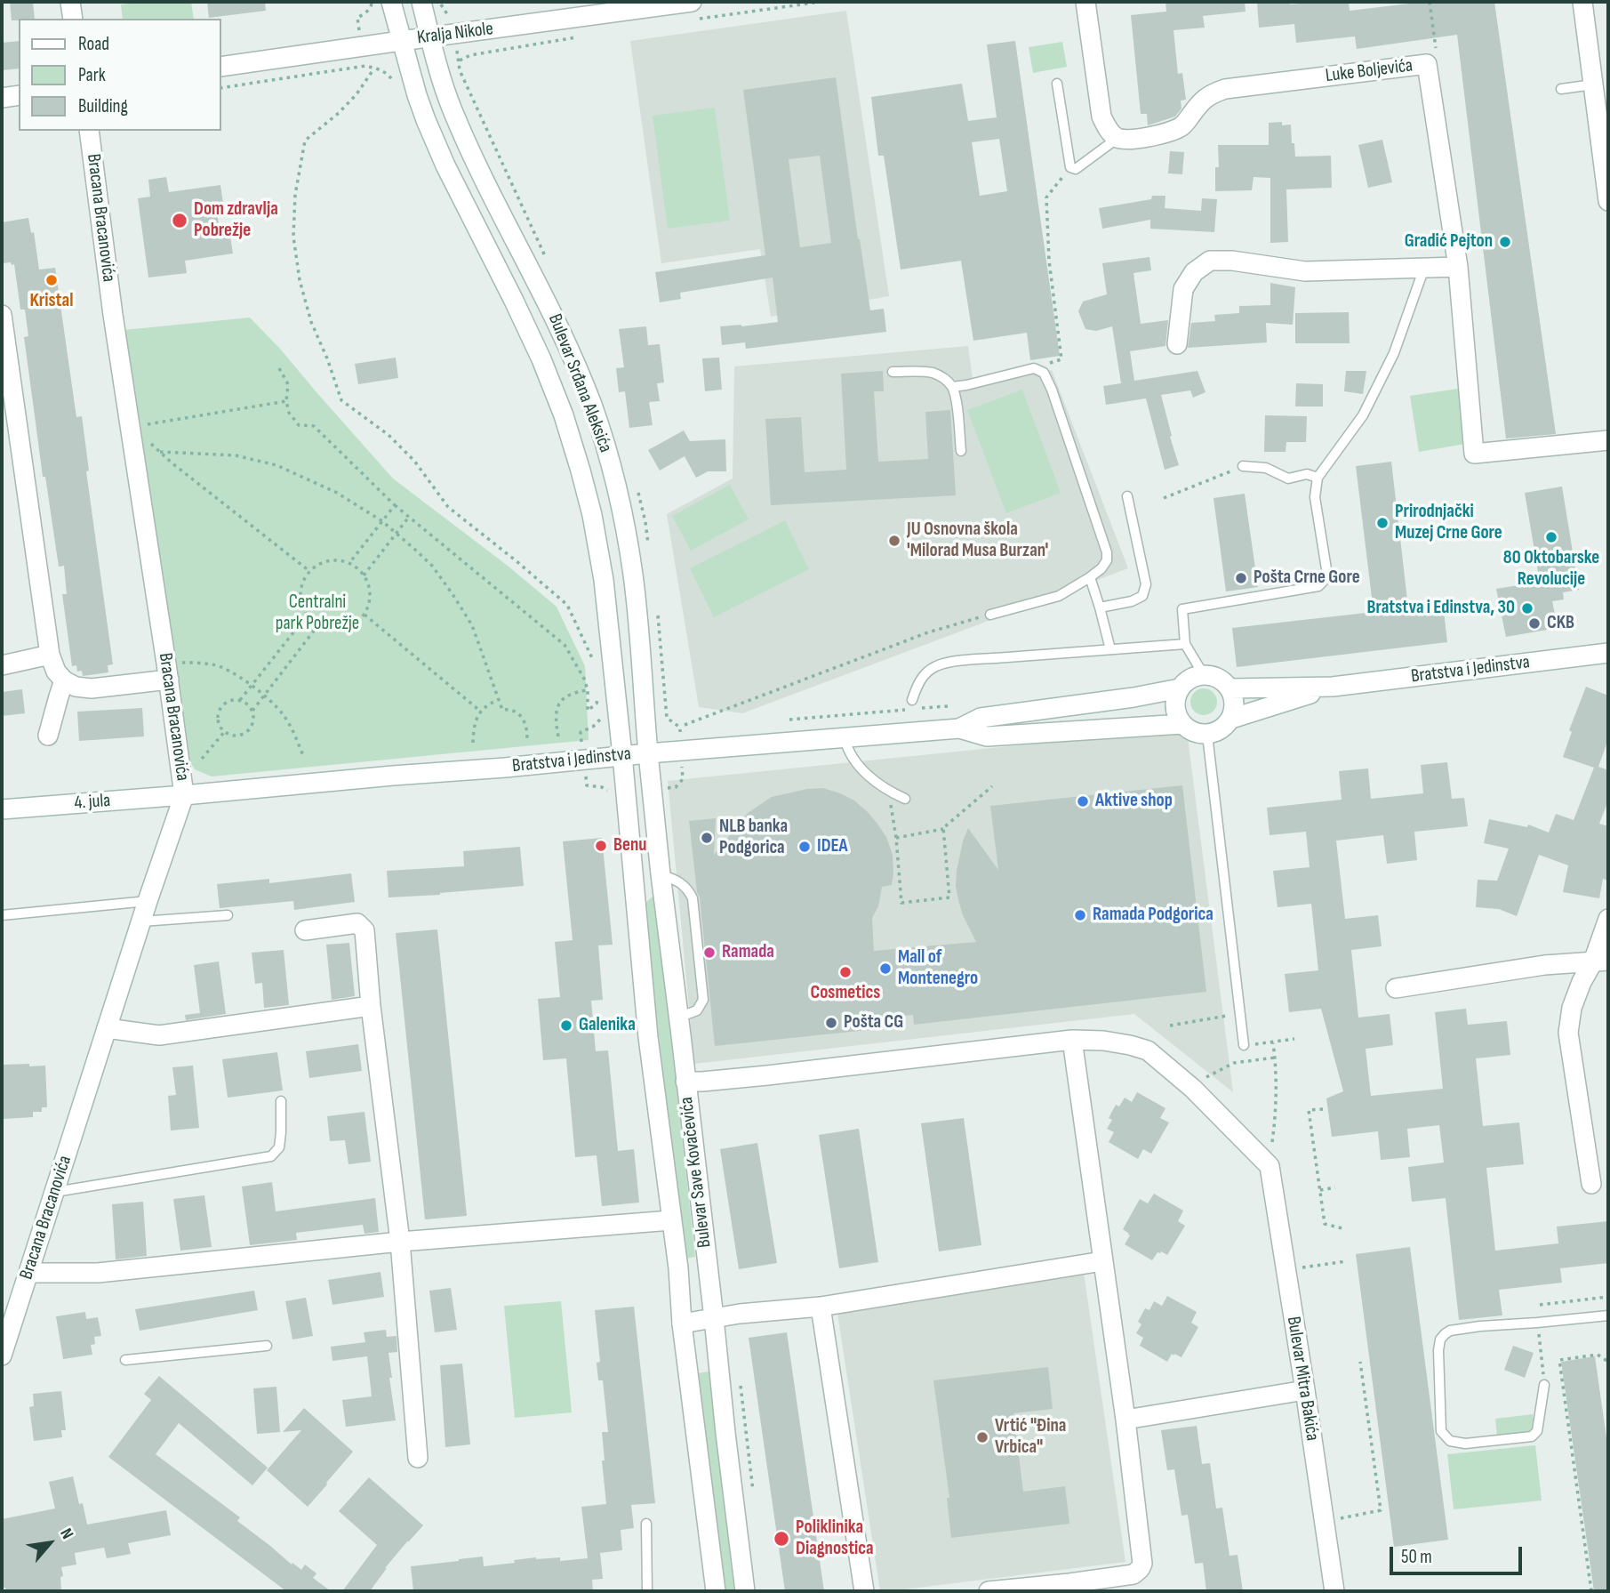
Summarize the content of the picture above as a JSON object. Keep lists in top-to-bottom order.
{
  "streets": {
    "street": [
      "Kralja Nikole",
      "Luke Boljevića",
      "Bracana Bracanovića",
      "Bulevar Srđana Aleksića",
      "Bratstva i Jedinstva",
      "4. jula",
      "Bulevar Save Kovačevića",
      "Bulevar Mitra Bakića"
    ]
  },
  "crossings": [
    ["Kralja Nikole", "Bulevar Srđana Aleksića"],
    ["Bracana Bracanovića", "Bratstva i Jedinstva"],
    ["Bracana Bracanovića", "4. jula"],
    ["Bulevar Srđana Aleksića", "Bratstva i Jedinstva"],
    ["Bulevar Srđana Aleksića", "Bulevar Save Kovačevića"],
    ["Bratstva i Jedinstva", "4. jula"],
    ["Bratstva i Jedinstva", "Bulevar Save Kovačevića"]
  ],
  "parks": ["Centralni park Pobrežje"],
  "places": [
    "Dom zdravlja Pobrežje",
    "Gradić Pejton",
    "Kristal",
    "Prirodnjački Muzej Crne Gore",
    "80 Oktobarske Revolucije",
    "JU Osnovna škola 'Milorad Musa Burzan'",
    "Pošta Crne Gore",
    "Bratstva i Edinstva, 30",
    "CKB",
    "Aktive shop",
    "NLB banka Podgorica",
    "Benu",
    "IDEA",
    "Ramada Podgorica",
    "Ramada",
    "Mall of Montenegro",
    "Cosmetics",
    "Pošta CG",
    "Galenika",
    "Vrtić \"Đina Vrbica\"",
    "Poliklinika Diagnostica"
  ],
  "legend": ["Road", "Park", "Building"],
  "scale_bar": "50 m",
  "north": "top right"
}
